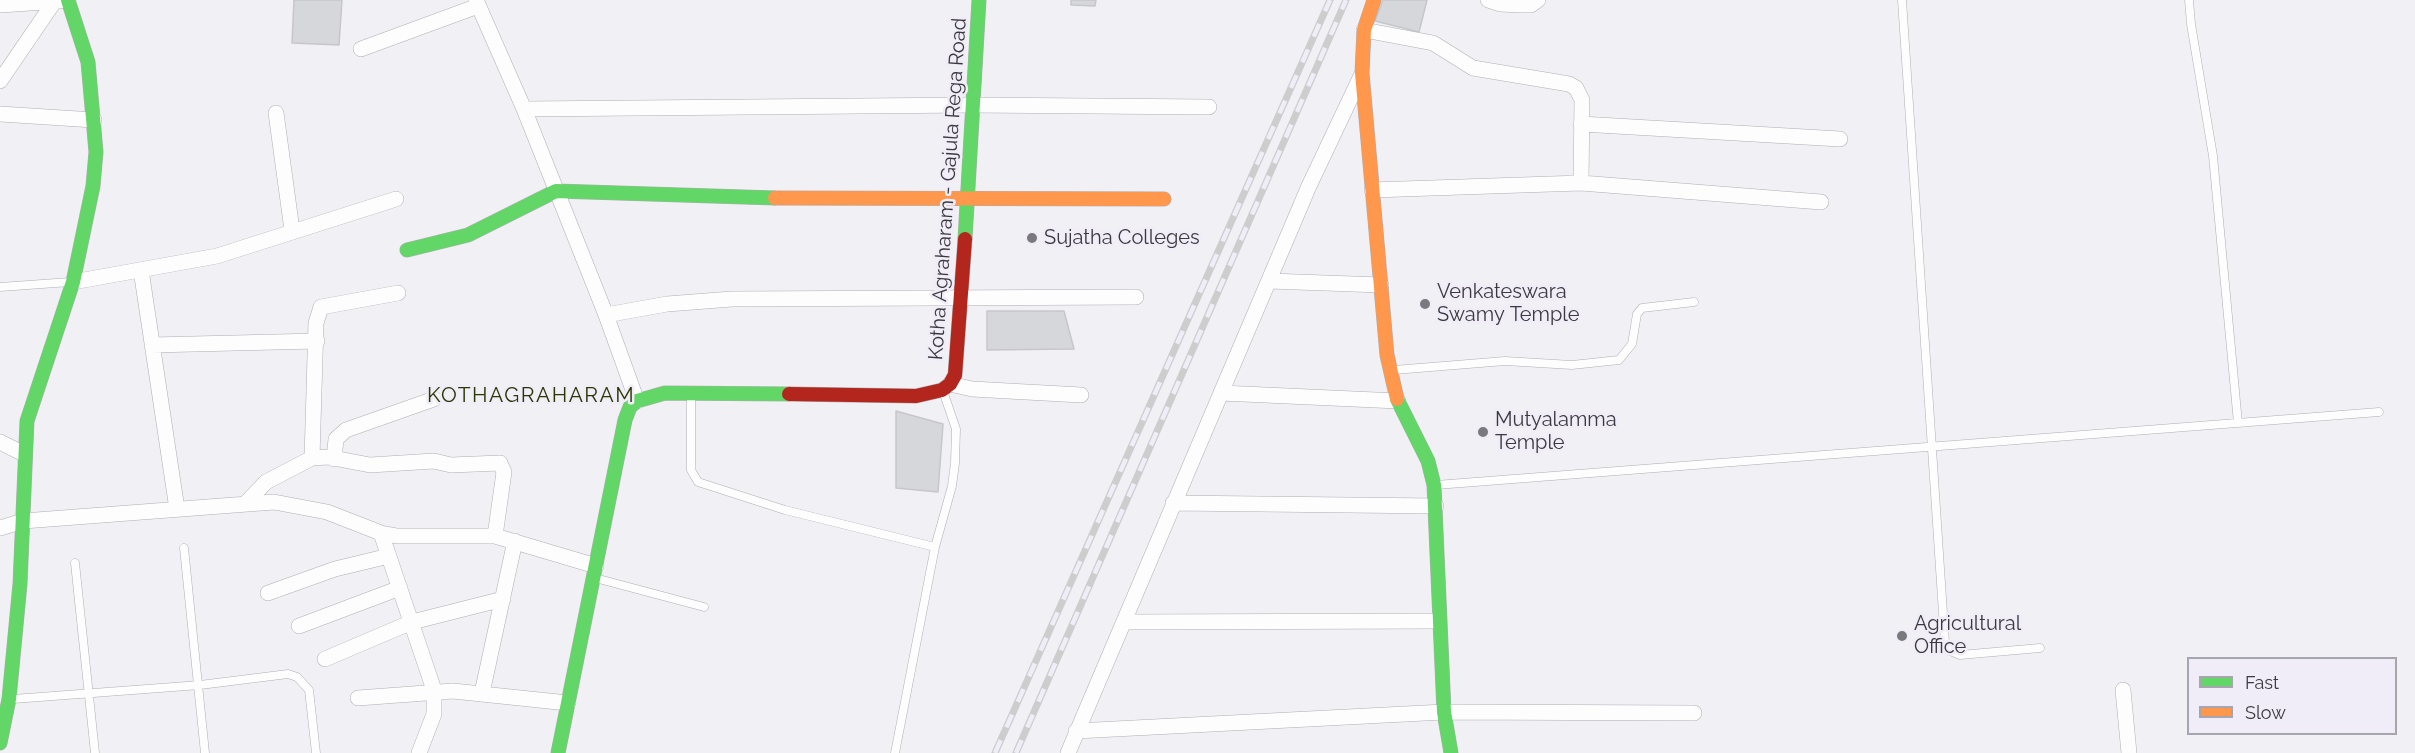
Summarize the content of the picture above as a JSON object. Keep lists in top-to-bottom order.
{
  "streets": {
    "street": ["Kotha Agraharam - Gajula Rega Road"]
  },
  "districts": ["KOTHAGRAHARAM"],
  "places": [
    "Sujatha Colleges",
    "Venkateswara Swamy Temple",
    "Mutyalamma Temple",
    "Agricultural Office"
  ],
  "legend": ["Fast", "Slow"]
}
